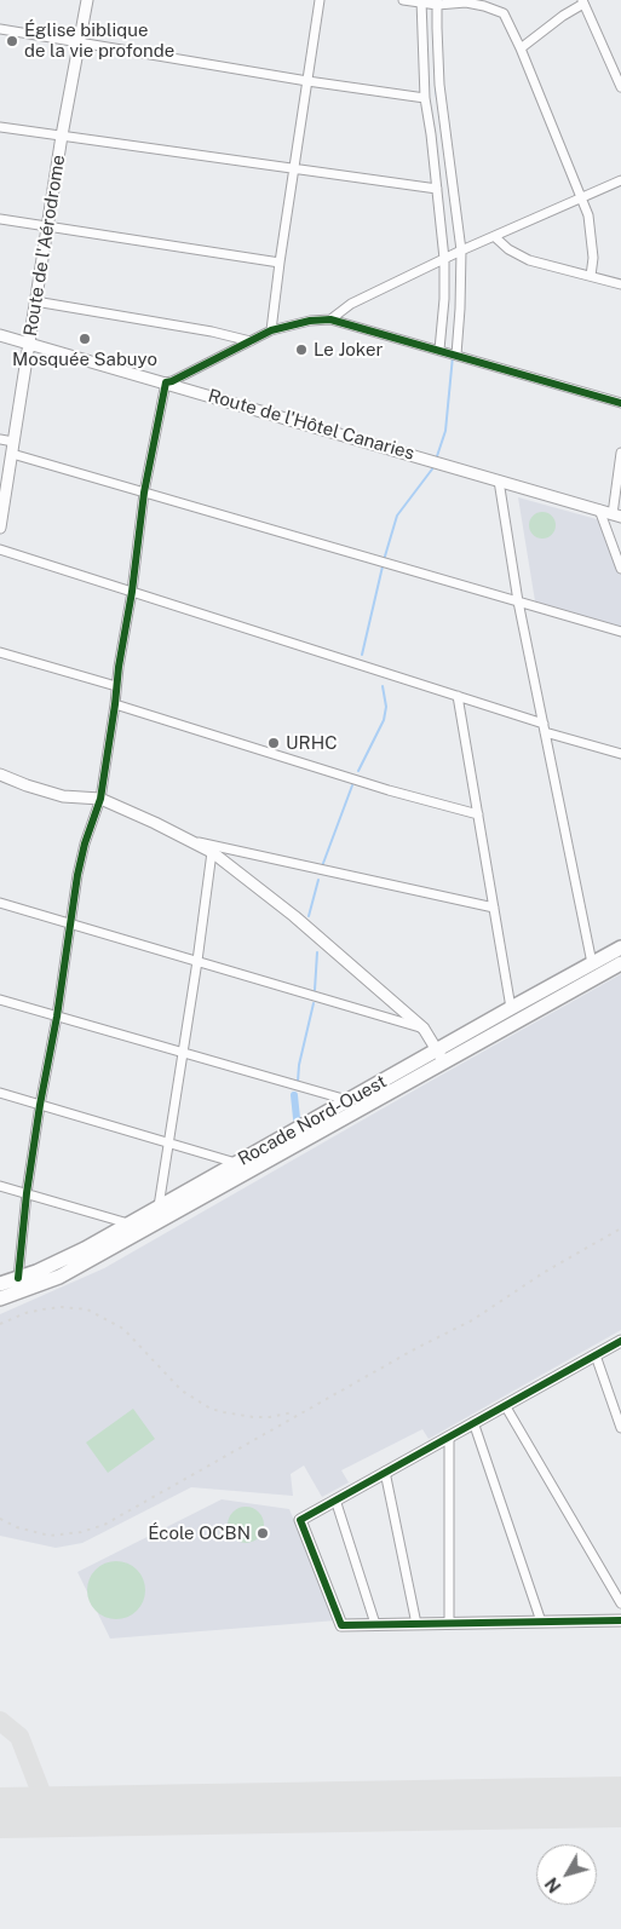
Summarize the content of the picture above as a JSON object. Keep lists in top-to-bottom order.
{
  "streets": {
    "main road": ["Rocade Nord-Ouest"],
    "street": ["Route de l'Aérodrome", "Route de l'Hôtel Canaries"]
  },
  "crossings": [
    ["Route de l'Aérodrome", "Route de l'Hôtel Canaries"]
  ],
  "places": [
    "Église biblique de la vie profonde",
    "Mosquée Sabuyo",
    "Le Joker",
    "URHC",
    "École OCBN"
  ],
  "north": "bottom left"
}
